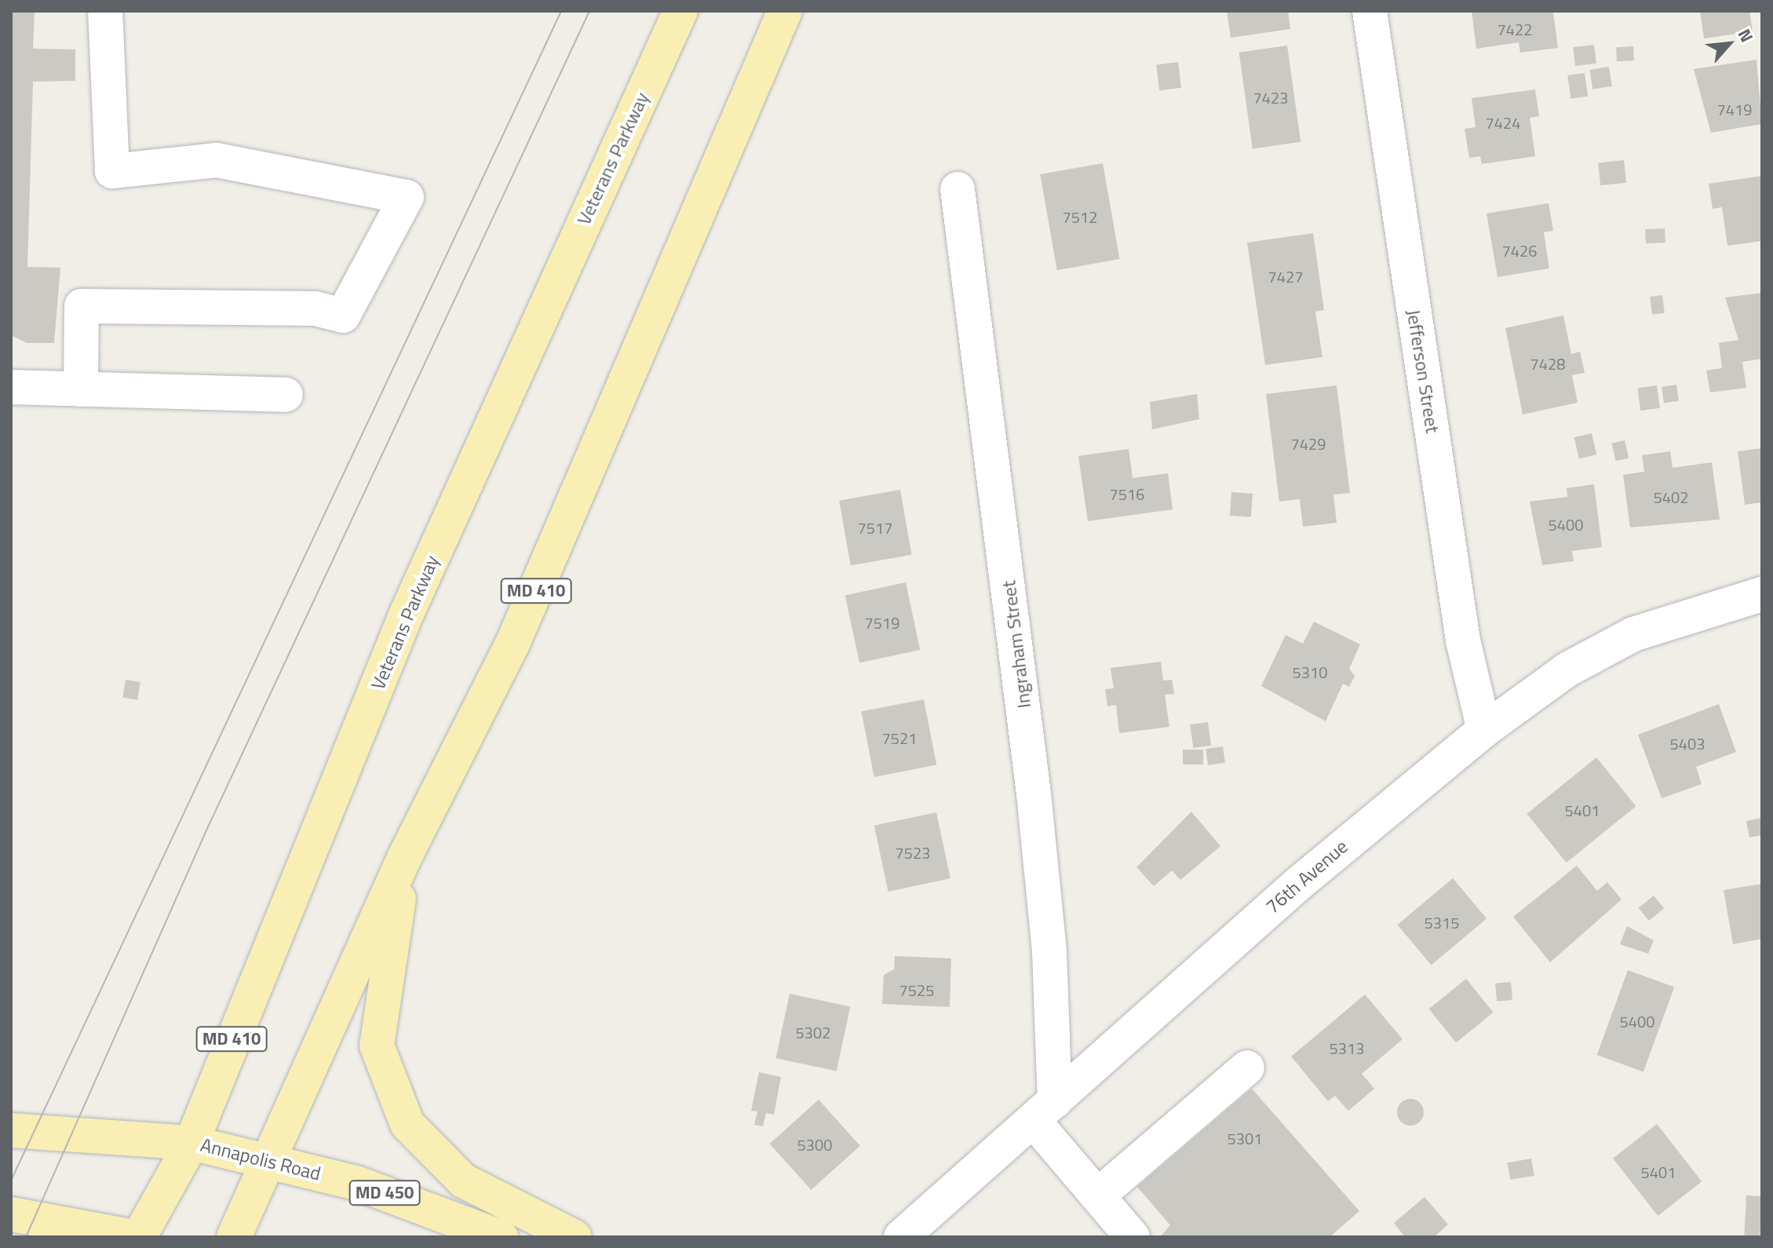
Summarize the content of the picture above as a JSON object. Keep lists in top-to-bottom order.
{
  "streets": {
    "main road": [
      "Veterans Parkway",
      "MD 410",
      "Annapolis Road",
      "MD 450"
    ],
    "street": ["Jefferson Street", "Ingraham Street", "76th Avenue"]
  },
  "crossings": [
    ["Veterans Parkway", "Annapolis Road"],
    ["Jefferson Street", "76th Avenue"],
    ["MD 410", "Annapolis Road"],
    ["Ingraham Street", "76th Avenue"]
  ],
  "house_numbers": [
    "7422",
    "7423",
    "7419",
    "7424",
    "7512",
    "7426",
    "7427",
    "7428",
    "7429",
    "7516",
    "5402",
    "5400",
    "7517",
    "7519",
    "5310",
    "7521",
    "5403",
    "5401",
    "7523",
    "5315",
    "7525",
    "5400",
    "5302",
    "5313",
    "5301",
    "5300",
    "5401"
  ],
  "north": "top right"
}
